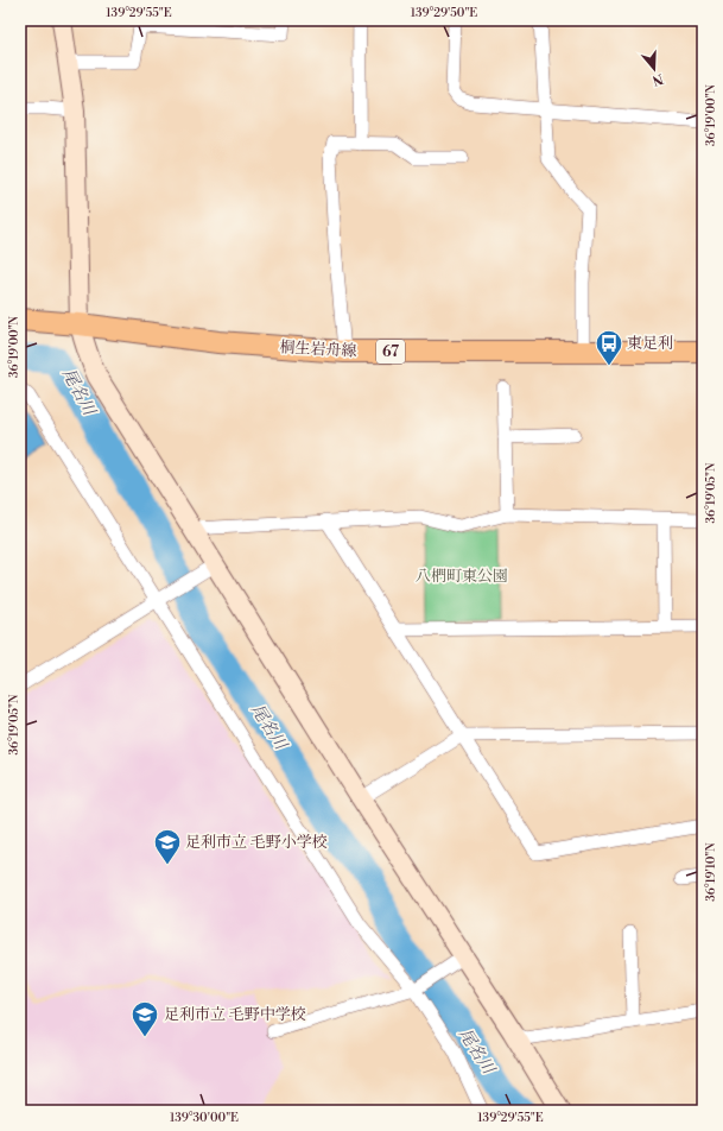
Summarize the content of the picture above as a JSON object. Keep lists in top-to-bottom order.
{
  "streets": {
    "main road": ["桐生岩舟線", "67"]
  },
  "water": ["尾名川"],
  "parks": ["八椚町東公園"],
  "places": {
    "bus stop": ["東足利"],
    "school or university": ["足利市立 毛野小学校", "足利市立 毛野中学校"]
  },
  "north": "bottom",
  "coordinates": [
    "139°29'55\"E",
    "139°29'50\"E",
    "36°19'00\"N",
    "36°19'05\"N",
    "36°19'10\"N",
    "139°30'00\"E"
  ]
}
